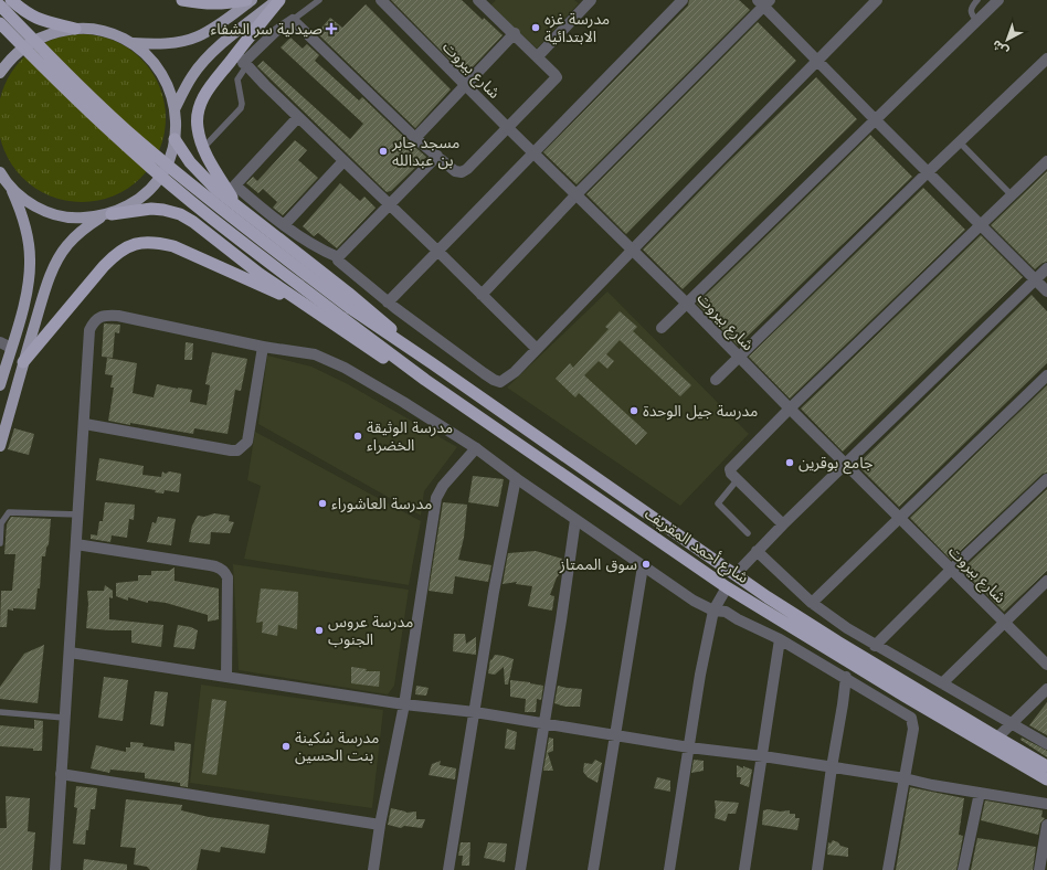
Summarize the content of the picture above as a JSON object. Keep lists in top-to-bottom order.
{
  "streets": {
    "highway": ["شارع أحمد المقريف"],
    "street": ["شارع بيروت"]
  },
  "places": {
    "other": [
      "مدرسة غزه الابتدائية",
      "مسجد جابر بن عبدالله",
      "مدرسة جيل الوحدة",
      "مدرسة الوثيقة الخضراء",
      "جامع بوقرين",
      "مدرسة العاشوراء",
      "سوق الممتاز",
      "مدرسة عروس الجنوب",
      "مدرسة سُكينة بنت الحسين"
    ],
    "health": ["صيدلية سر الشفاء"]
  },
  "north": "bottom left"
}
